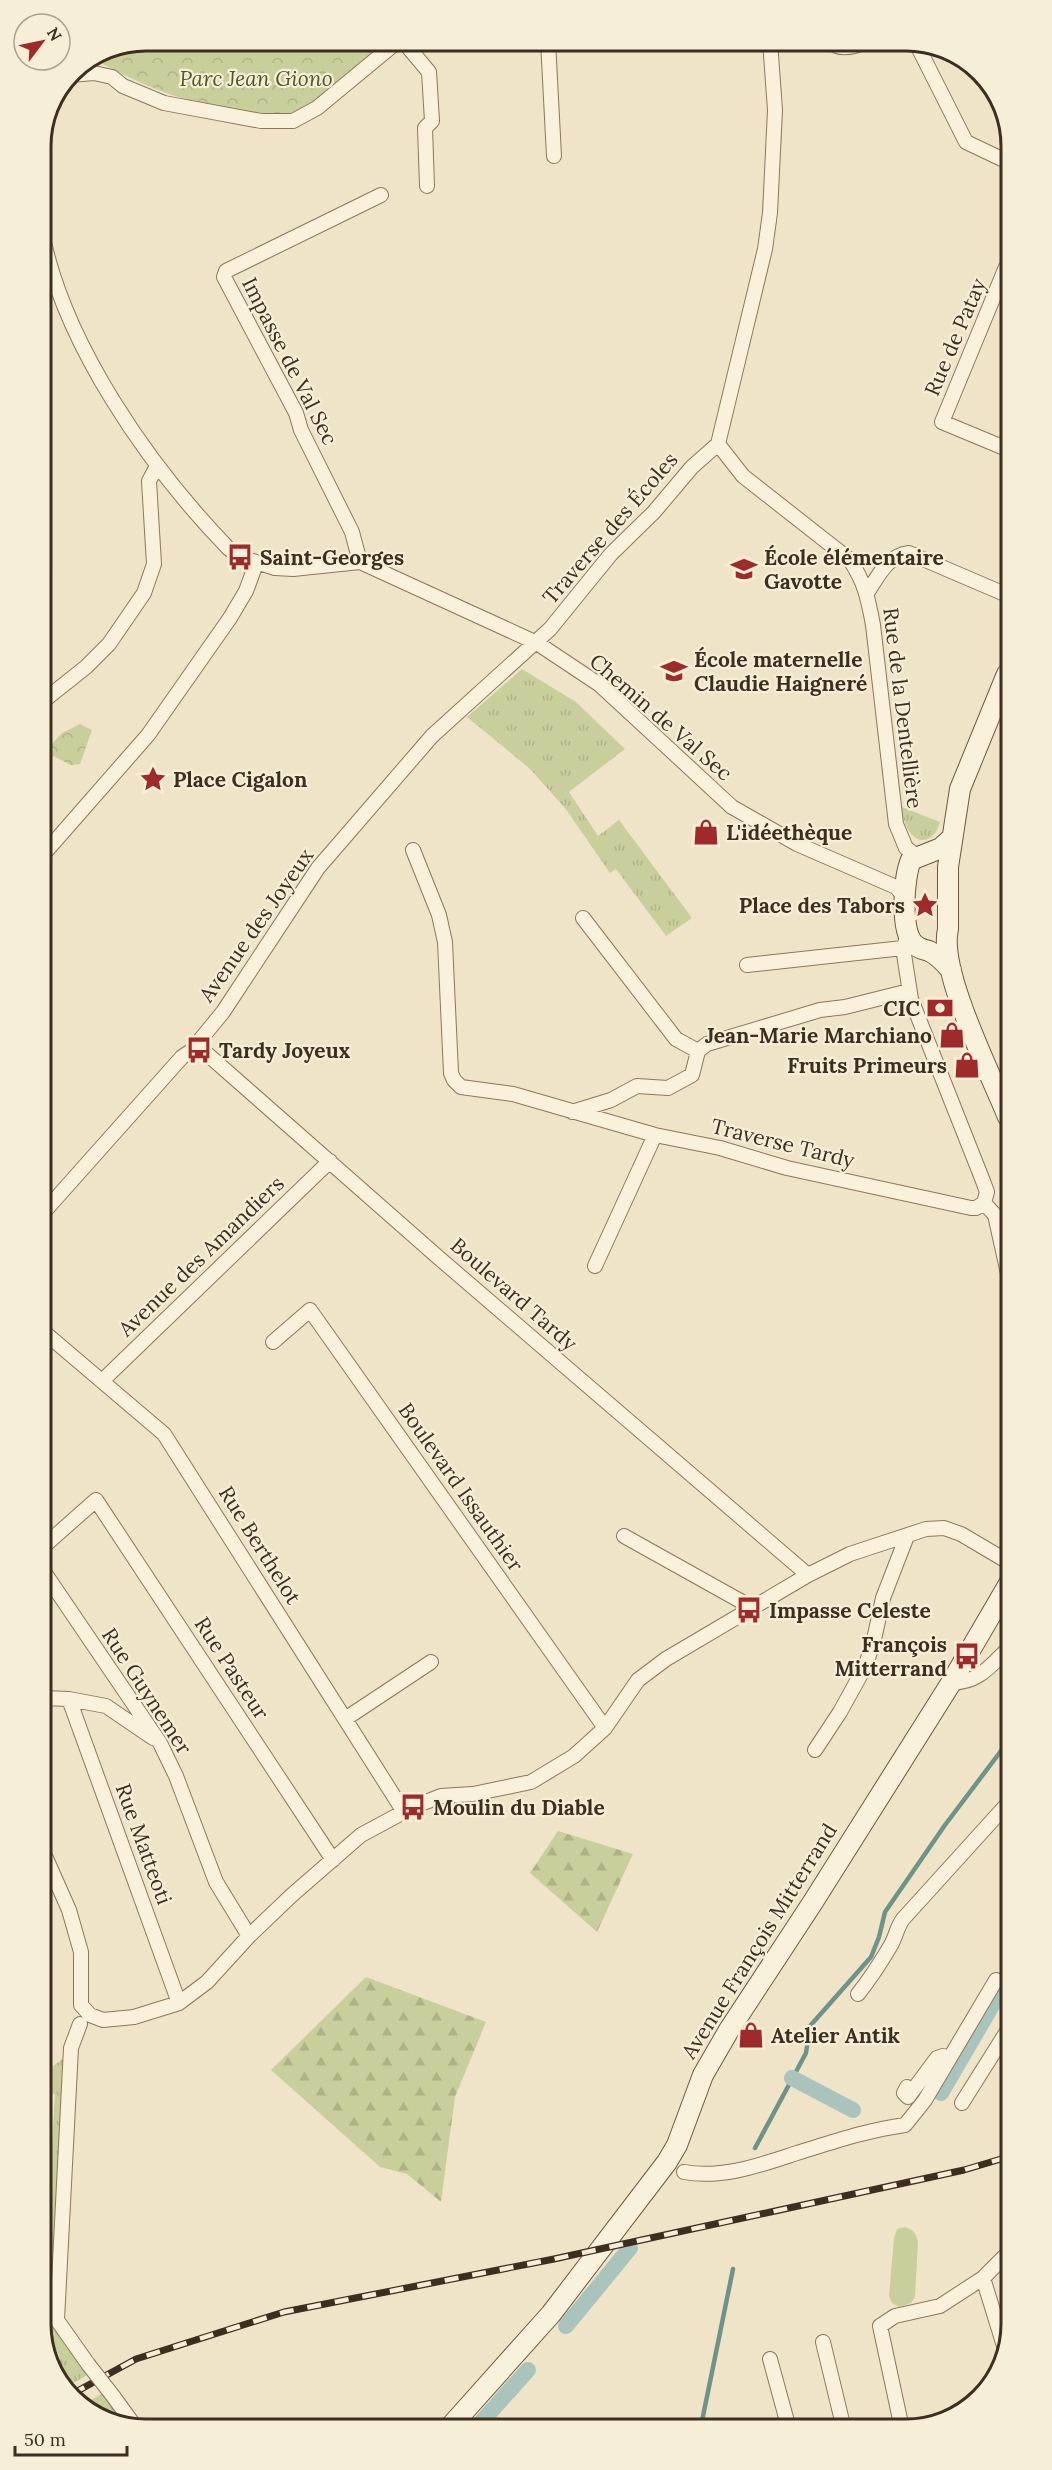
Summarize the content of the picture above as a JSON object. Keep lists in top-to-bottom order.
{
  "streets": {
    "main road": ["Avenue François Mitterrand"],
    "street": [
      "Rue de Patay",
      "Impasse de Val Sec",
      "Traverse des Écoles",
      "Rue de la Dentellière",
      "Chemin de Val Sec",
      "Avenue des Joyeux",
      "Traverse Tardy",
      "Avenue des Amandiers",
      "Boulevard Tardy",
      "Boulevard Issauthier",
      "Rue Berthelot",
      "Rue Pasteur",
      "Rue Guynemer",
      "Rue Matteoti"
    ]
  },
  "crossings": [
    ["Impasse de Val Sec", "Chemin de Val Sec"],
    ["Traverse des Écoles", "Rue de la Dentellière"],
    ["Traverse des Écoles", "Chemin de Val Sec"],
    ["Traverse des Écoles", "Avenue des Joyeux"],
    ["Chemin de Val Sec", "Avenue des Joyeux"],
    ["Avenue des Joyeux", "Boulevard Tardy"],
    ["Avenue des Amandiers", "Boulevard Tardy"],
    ["Avenue des Amandiers", "Rue Berthelot"]
  ],
  "parks": ["Parc Jean Giono"],
  "places": {
    "bus stop": [
      "Saint-Georges",
      "Tardy Joyeux",
      "Impasse Celeste",
      "François Mitterrand",
      "Moulin du Diable"
    ],
    "school or university": ["École élémentaire Gavotte", "École maternelle Claudie Haigneré"],
    "place": ["Place Cigalon", "Place des Tabors"],
    "shop": [
      "L'idéethèque",
      "Jean-Marie Marchiano",
      "Fruits Primeurs",
      "Atelier Antik"
    ],
    "bank": ["CIC"]
  },
  "scale_bar": "50 m",
  "north": "top right"
}
